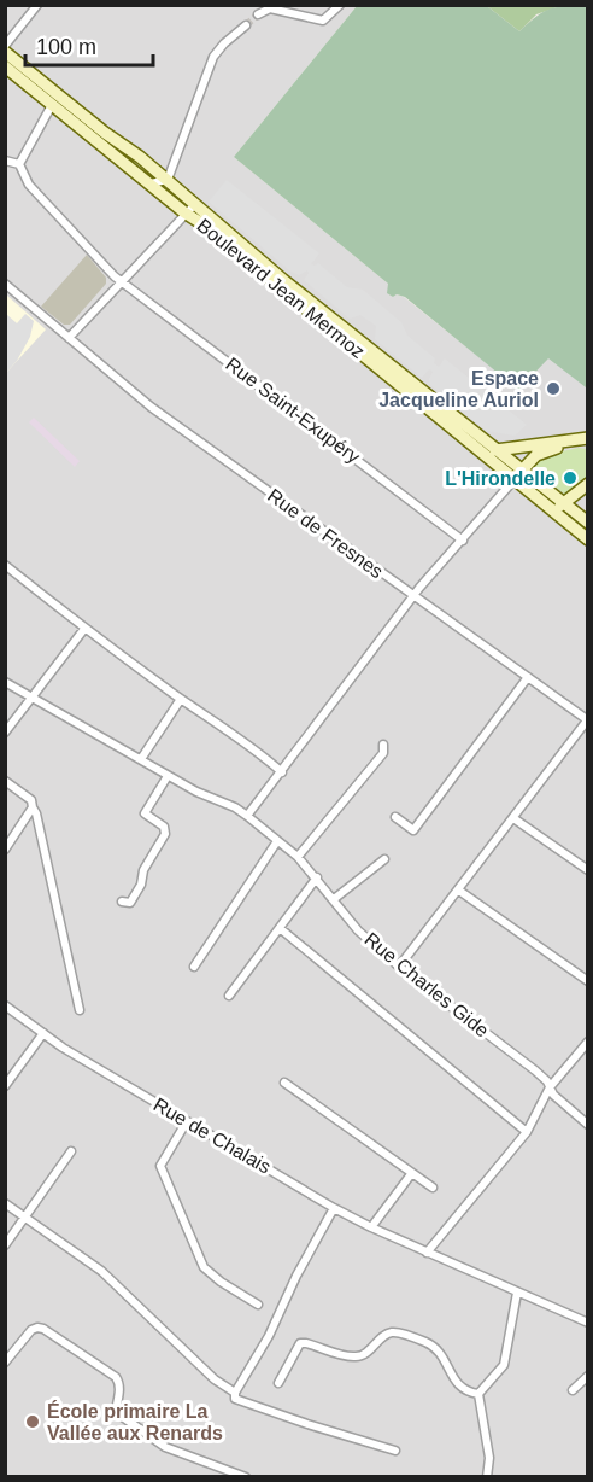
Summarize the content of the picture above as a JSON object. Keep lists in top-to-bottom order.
{
  "streets": {
    "main road": ["Boulevard Jean Mermoz"],
    "street": [
      "Rue Saint-Exupéry",
      "Rue de Fresnes",
      "Rue Charles Gide",
      "Rue de Chalais"
    ]
  },
  "places": ["Espace Jacqueline Auriol", "L'Hirondelle", "École primaire La Vallée aux Renards"],
  "scale_bar": "100 m"
}
